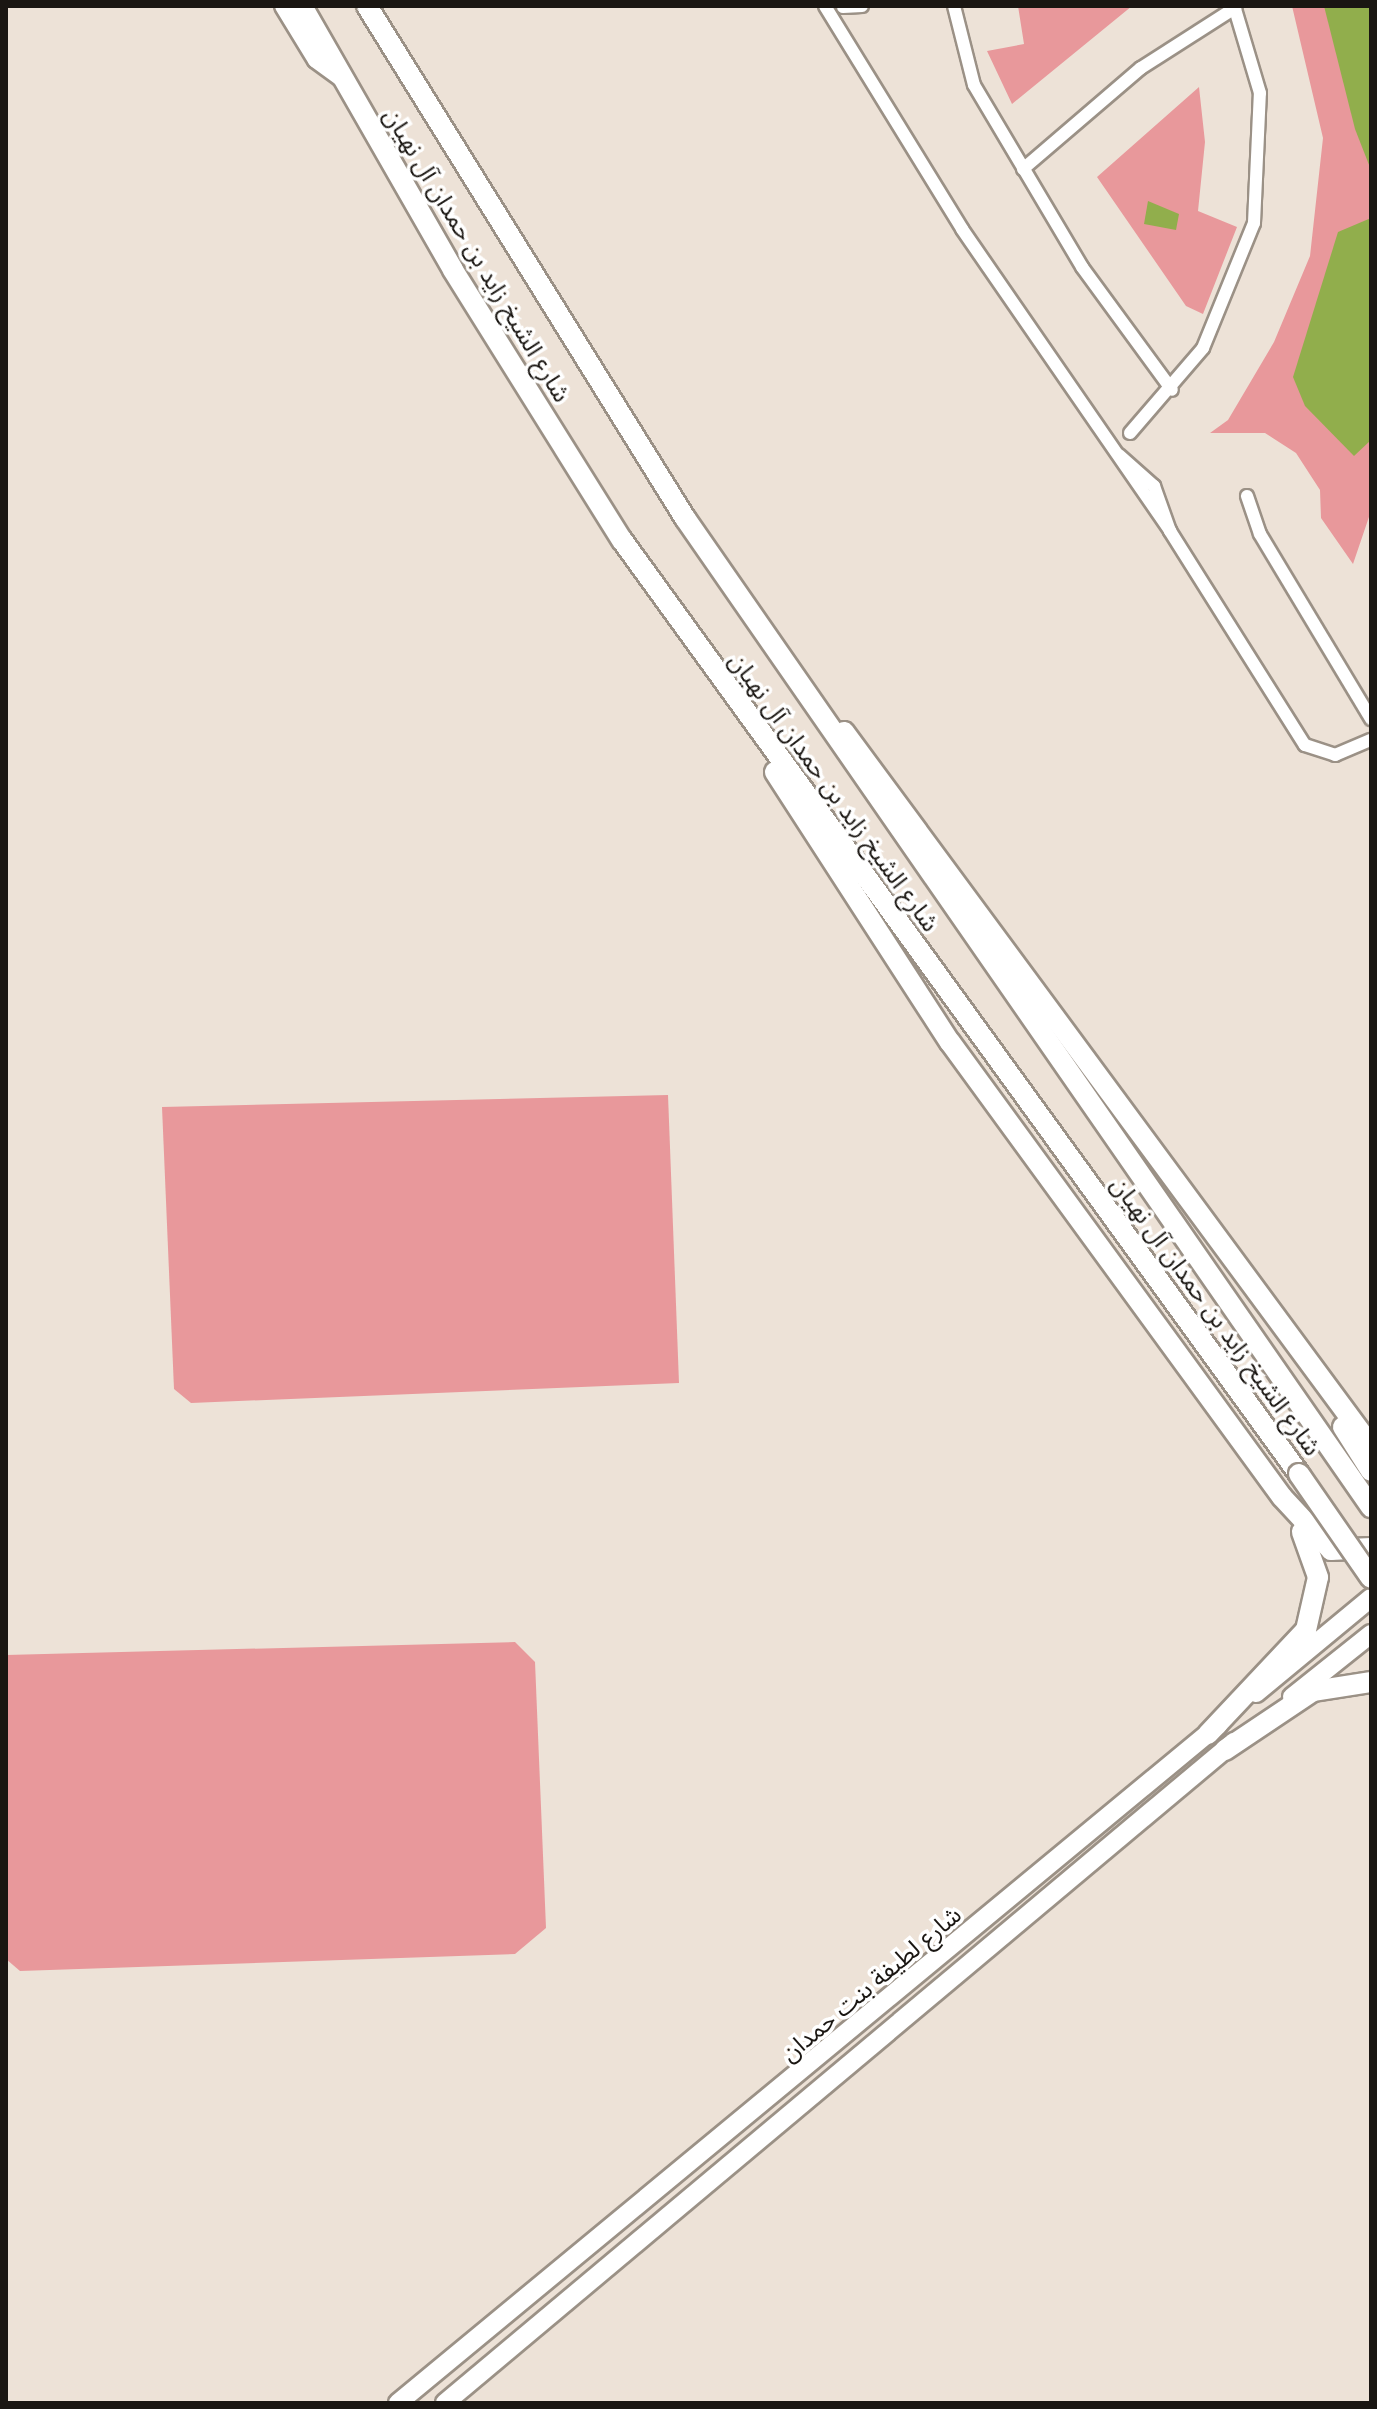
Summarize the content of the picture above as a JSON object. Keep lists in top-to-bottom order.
{
  "streets": {
    "main road": ["شارع الشيخ زايد بن حمدان آل نهيان", "شارع لطيفة بنت حمدان"]
  }
}
